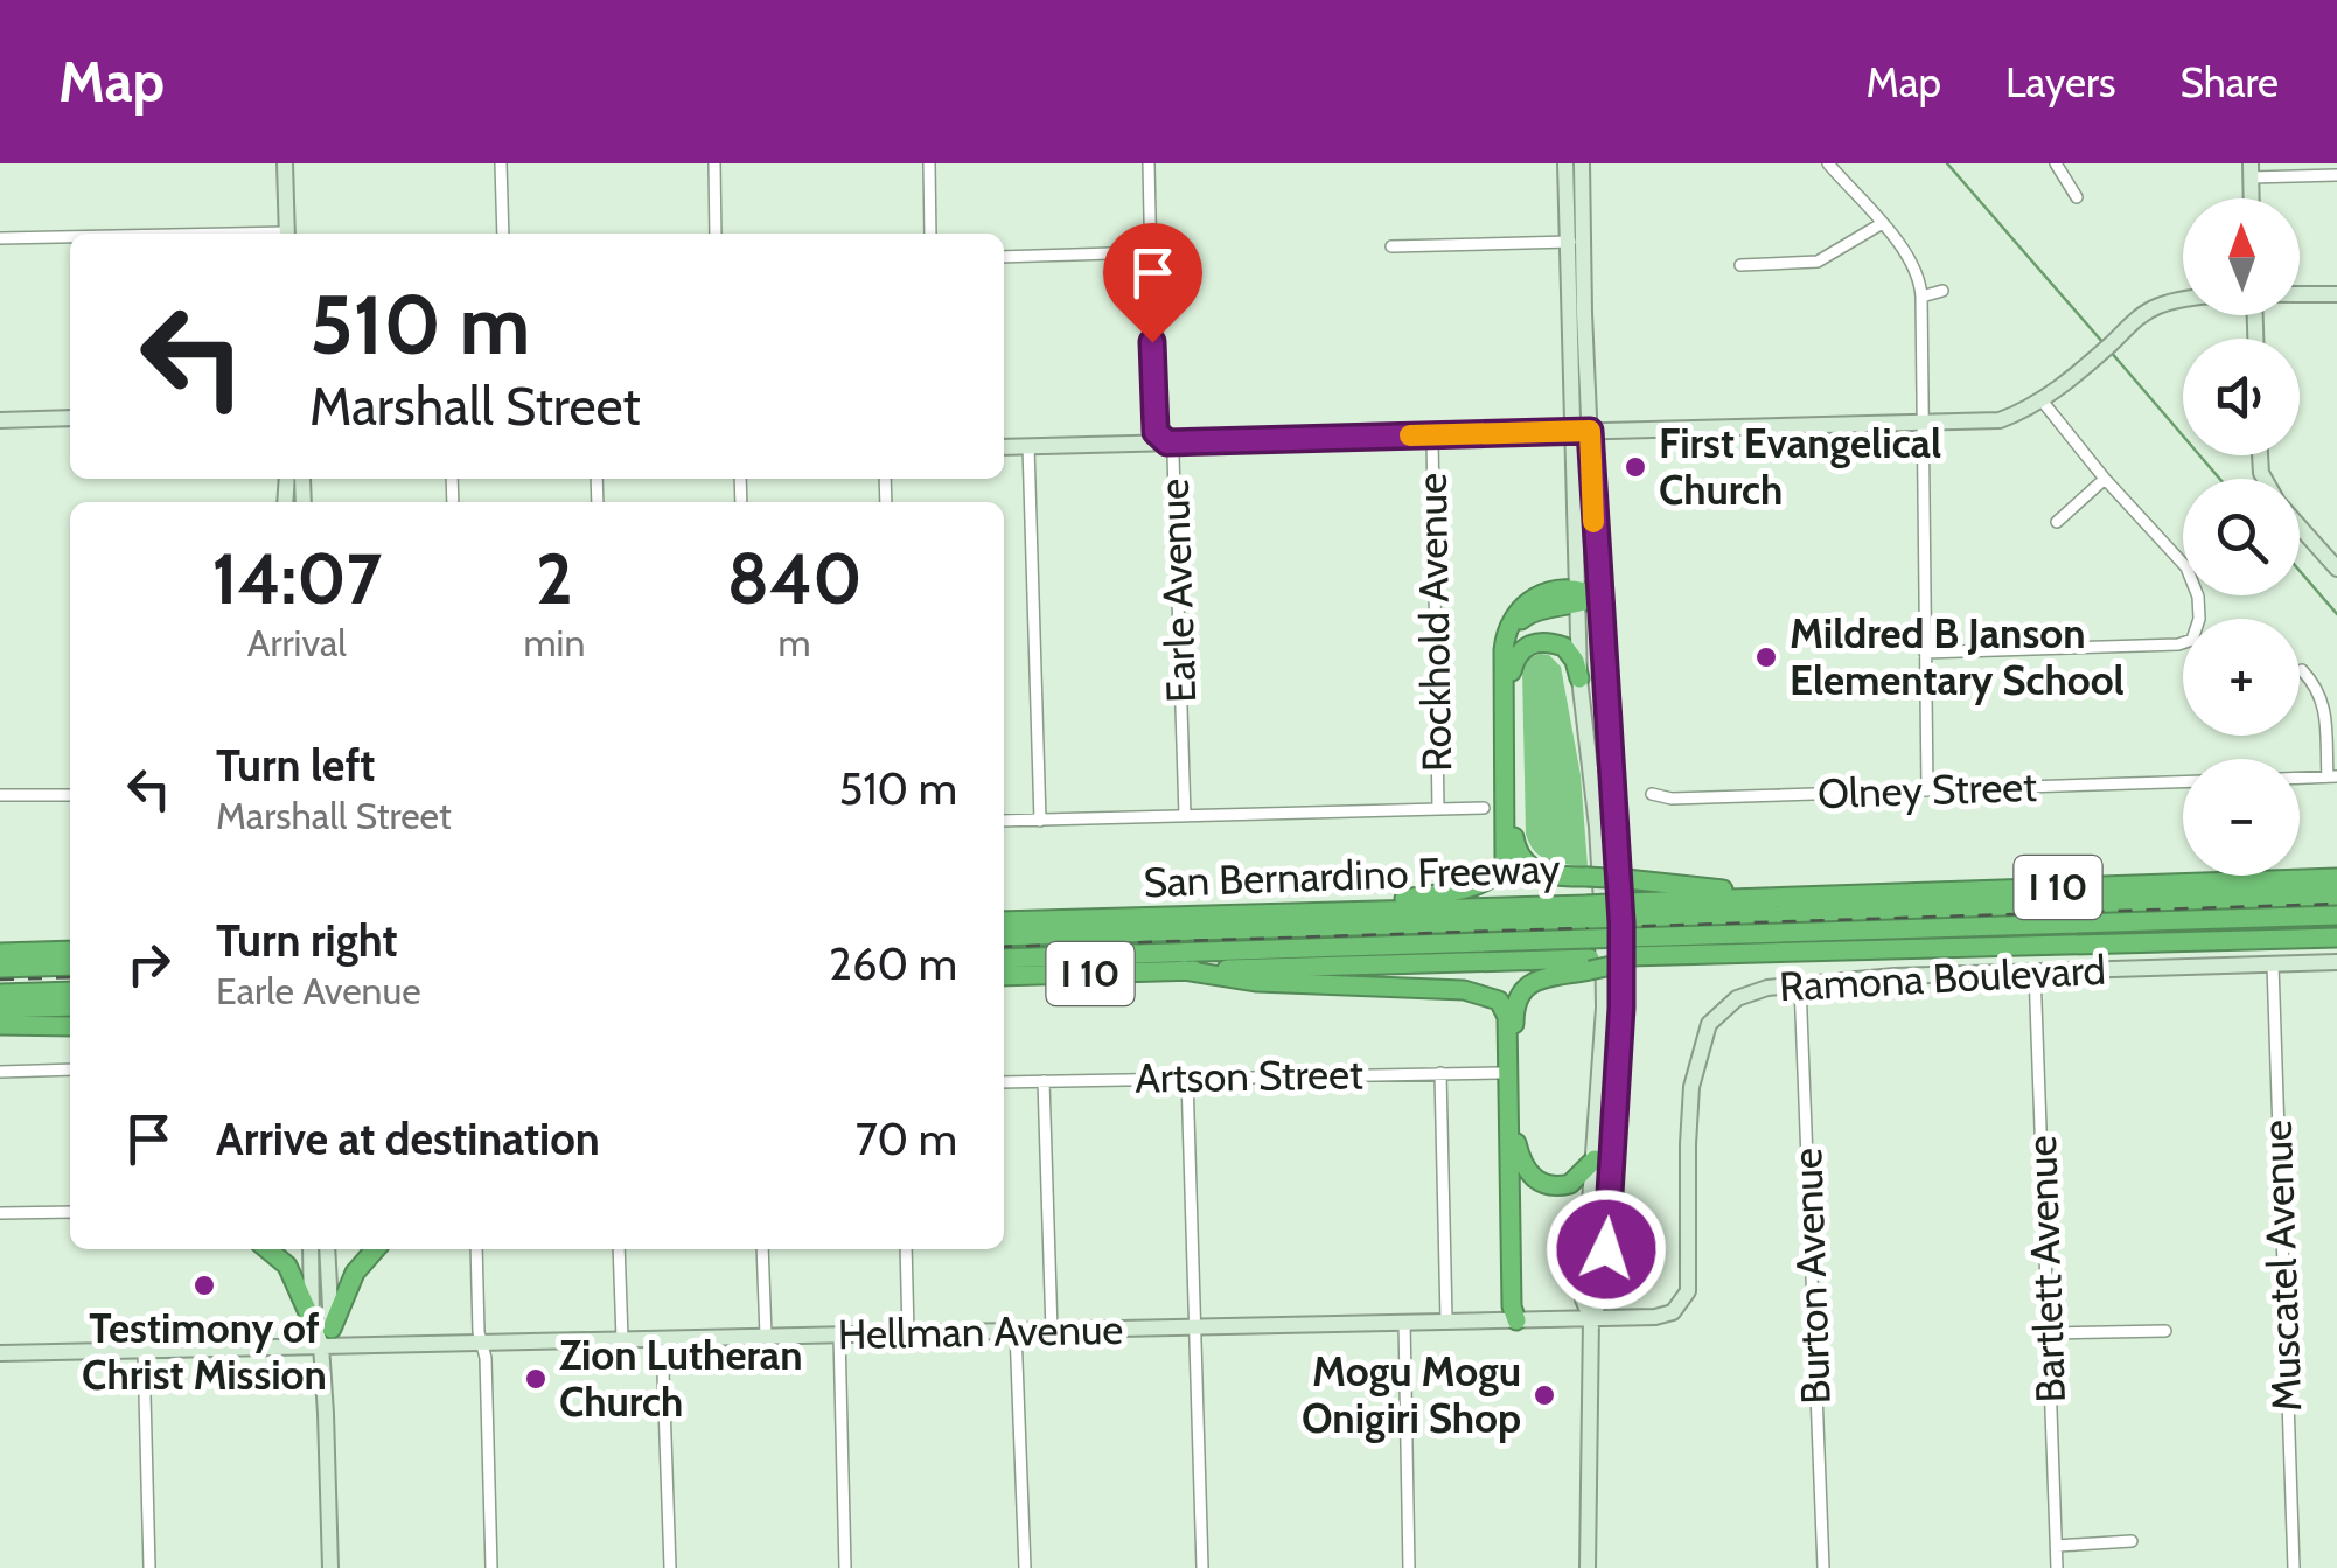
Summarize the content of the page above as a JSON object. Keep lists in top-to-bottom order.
{
  "streets": {
    "highway": ["San Bernardino Freeway", "I 10"],
    "street": [
      "Earle Avenue",
      "Rockhold Avenue",
      "Olney Street",
      "Ramona Boulevard",
      "Artson Street",
      "Muscatel Avenue",
      "Bartlett Avenue",
      "Burton Avenue",
      "Hellman Avenue"
    ]
  },
  "crossings": [
    ["Ramona Boulevard", "Muscatel Avenue"],
    ["Ramona Boulevard", "Bartlett Avenue"],
    ["Ramona Boulevard", "Burton Avenue"],
    ["Ramona Boulevard", "Hellman Avenue"]
  ],
  "places": [
    "First Evangelical Church",
    "Mildred B Janson Elementary School",
    "Testimony of Christ Mission",
    "Zion Lutheran Church",
    "Mogu Mogu Onigiri Shop"
  ],
  "north": "top",
  "page": {
    "header": "Map",
    "nav": ["Map", "Layers", "Share"],
    "map_buttons": ["+", "−"],
    "turn": ["510 m", "Marshall Street"],
    "eta": [
      "14:07",
      "Arrival",
      "2",
      "min",
      "840",
      "m"
    ],
    "list": [
      {
        "name": "Turn left",
        "note": "Marshall Street",
        "value": "510 m"
      },
      {
        "name": "Turn right",
        "note": "Earle Avenue",
        "value": "260 m"
      },
      {
        "name": "Arrive at destination",
        "value": "70 m"
      }
    ]
  }
}
